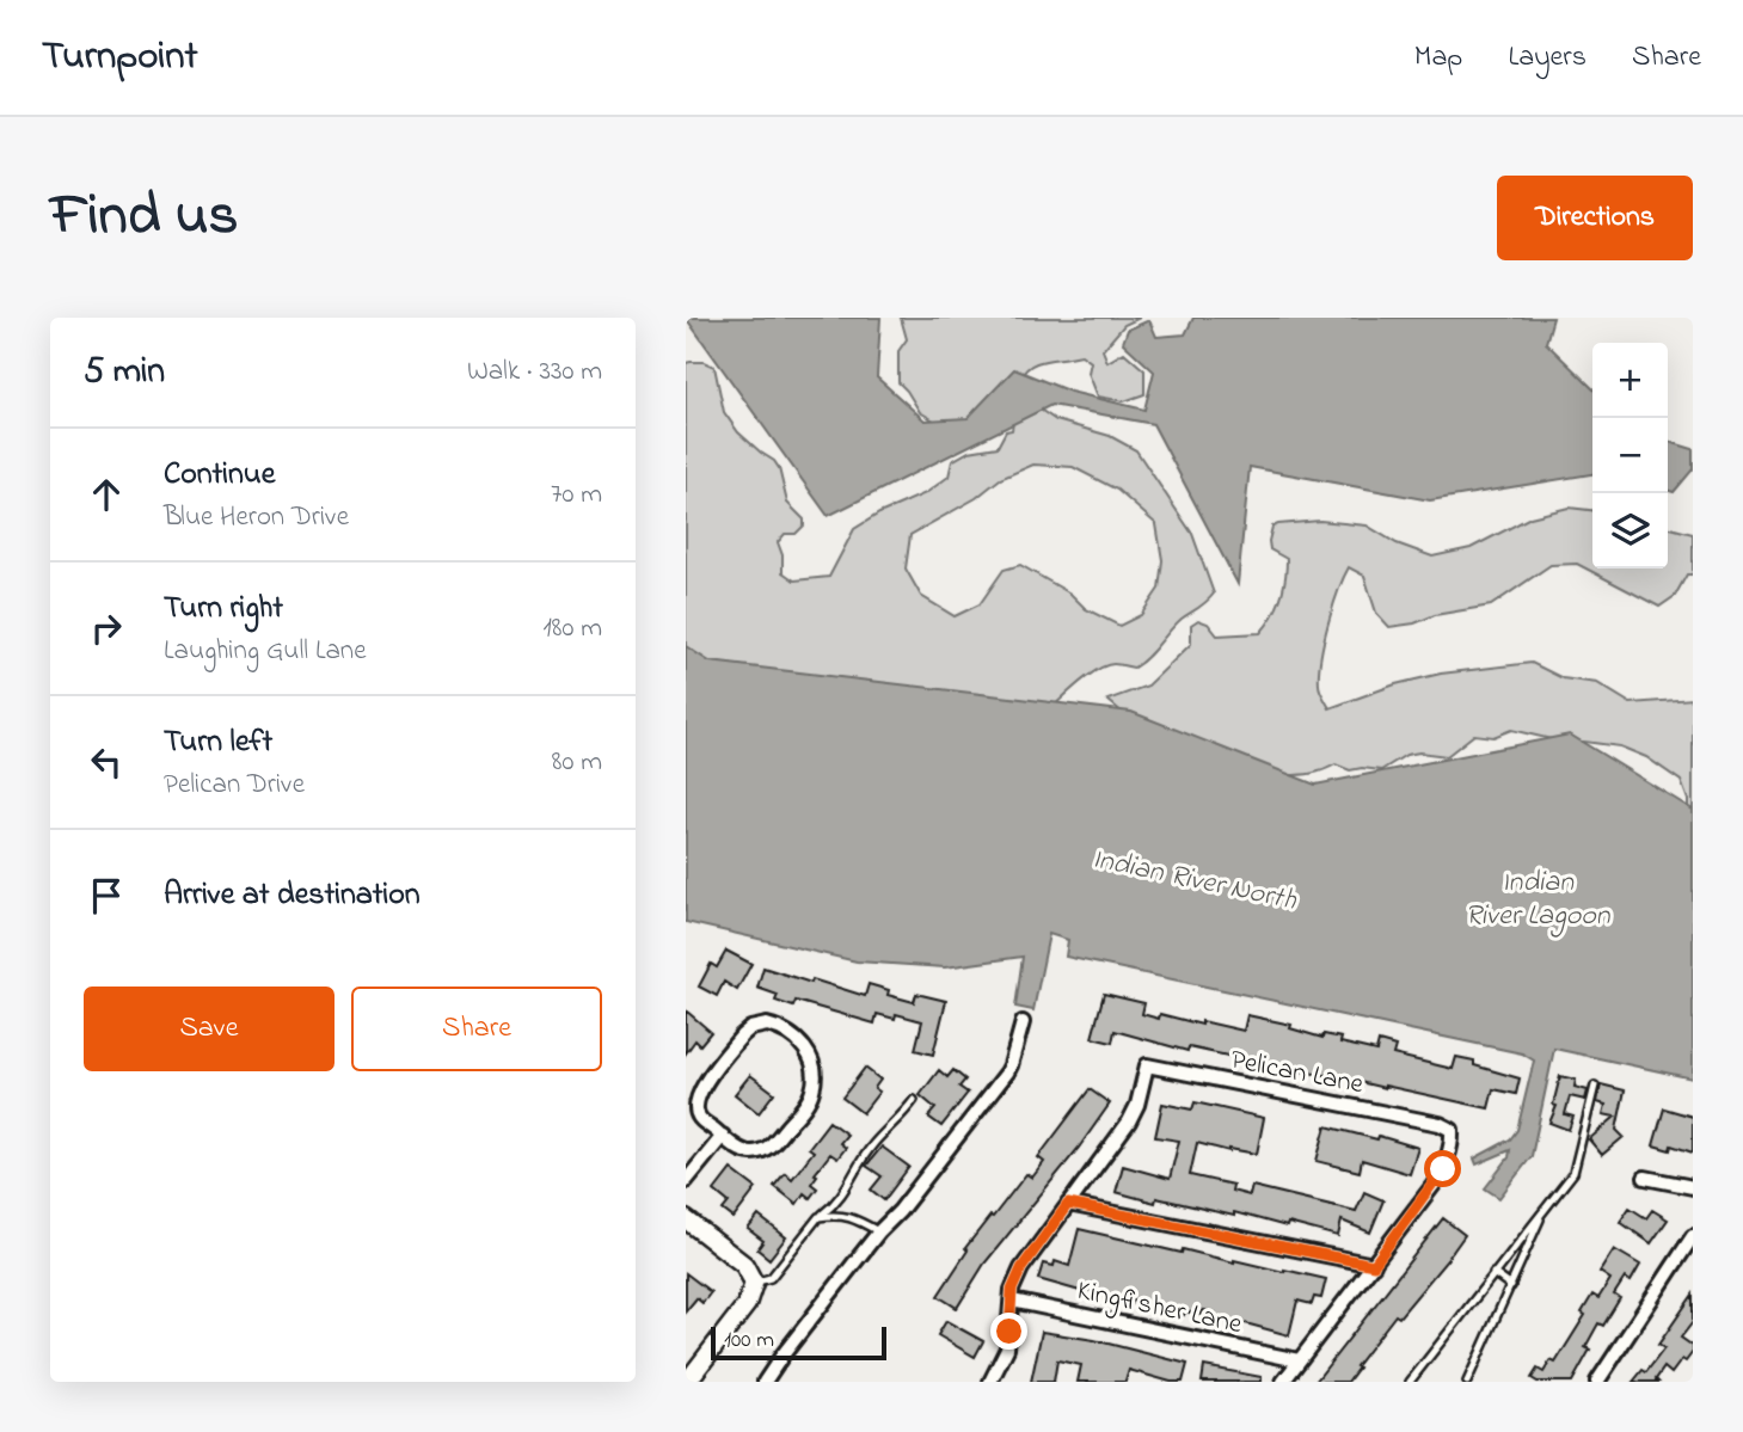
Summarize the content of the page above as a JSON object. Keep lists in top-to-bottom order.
{
  "streets": {
    "street": ["Pelican Lane", "Kingfisher Lane"]
  },
  "water": ["Indian River North", "Indian River Lagoon"],
  "scale_bar": "100 m",
  "page": {
    "header": "Turnpoint",
    "nav": ["Map", "Layers", "Share"],
    "title": "Find us",
    "buttons": [
      "Directions",
      ["Save", "Share"]
    ],
    "heading": ["5 min", "Walk · 330 m"],
    "map_buttons": ["+", "−"],
    "list": [
      ["Continue", "Blue Heron Drive", "70 m"],
      ["Turn right", "Laughing Gull Lane", "180 m"],
      ["Turn left", "Pelican Drive", "80 m"],
      "Arrive at destination"
    ],
    "scale": "100 m"
  }
}
